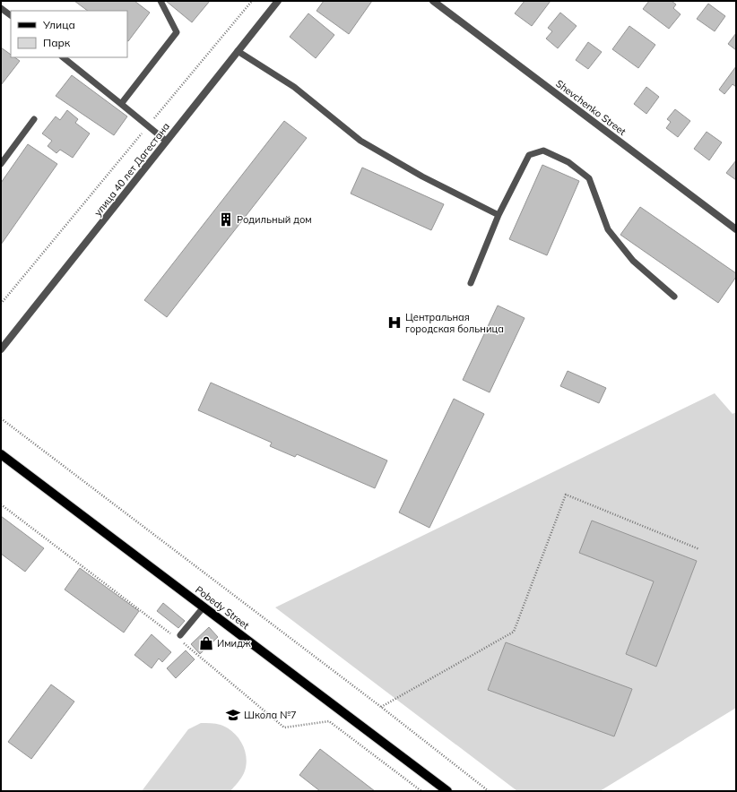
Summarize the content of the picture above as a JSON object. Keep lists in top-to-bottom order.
{
  "streets": {
    "main road": ["Pobedy Street"],
    "street": ["Shevchenko Street", "улица 40 лет Дагестана"]
  },
  "places": {
    "building": ["Родильный дом"],
    "hospital": ["Центральная городская больница"],
    "shop": ["Имидж"],
    "school or university": ["Школа №7"]
  },
  "legend": ["Улица", "Парк"]
}
